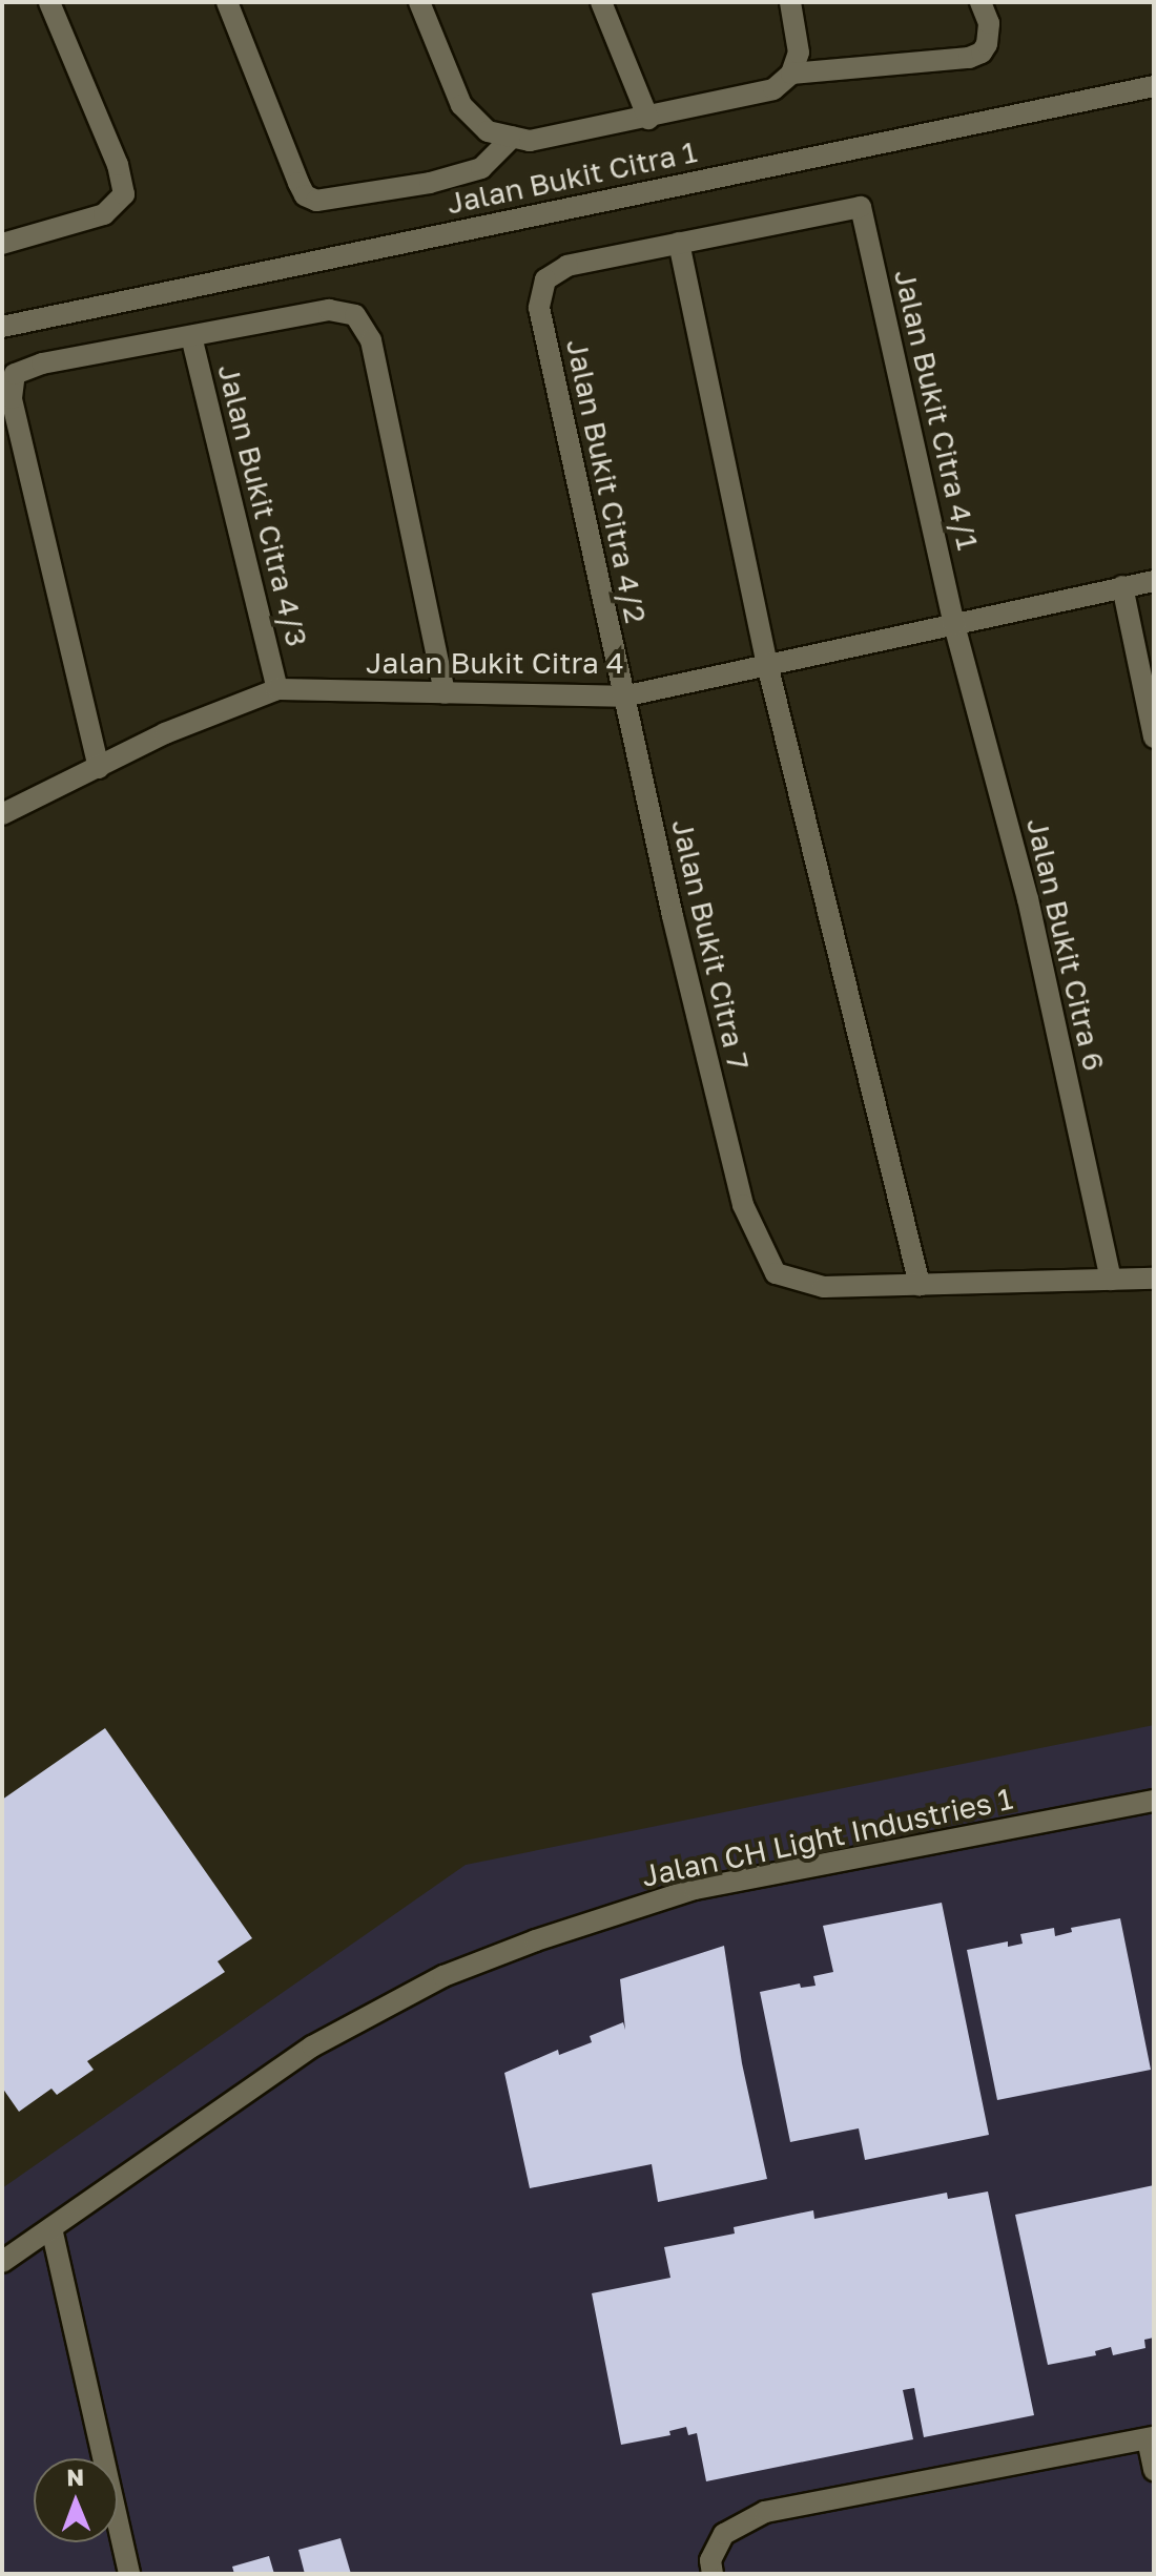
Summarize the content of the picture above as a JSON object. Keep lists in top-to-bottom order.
{
  "streets": {
    "street": [
      "Jalan Bukit Citra 1",
      "Jalan Bukit Citra 4/1",
      "Jalan Bukit Citra 4/2",
      "Jalan Bukit Citra 4/3",
      "Jalan Bukit Citra 4",
      "Jalan Bukit Citra 7",
      "Jalan Bukit Citra 6",
      "Jalan CH Light Industries 1"
    ]
  },
  "crossings": [
    ["Jalan Bukit Citra 4/1", "Jalan Bukit Citra 4/2"],
    ["Jalan Bukit Citra 4/1", "Jalan Bukit Citra 4"],
    ["Jalan Bukit Citra 4/1", "Jalan Bukit Citra 6"],
    ["Jalan Bukit Citra 4/2", "Jalan Bukit Citra 4"],
    ["Jalan Bukit Citra 4/2", "Jalan Bukit Citra 7"],
    ["Jalan Bukit Citra 4/3", "Jalan Bukit Citra 4"],
    ["Jalan Bukit Citra 4", "Jalan Bukit Citra 7"],
    ["Jalan Bukit Citra 4", "Jalan Bukit Citra 6"],
    ["Jalan Bukit Citra 7", "Jalan Bukit Citra 6"]
  ],
  "north": "top"
}
